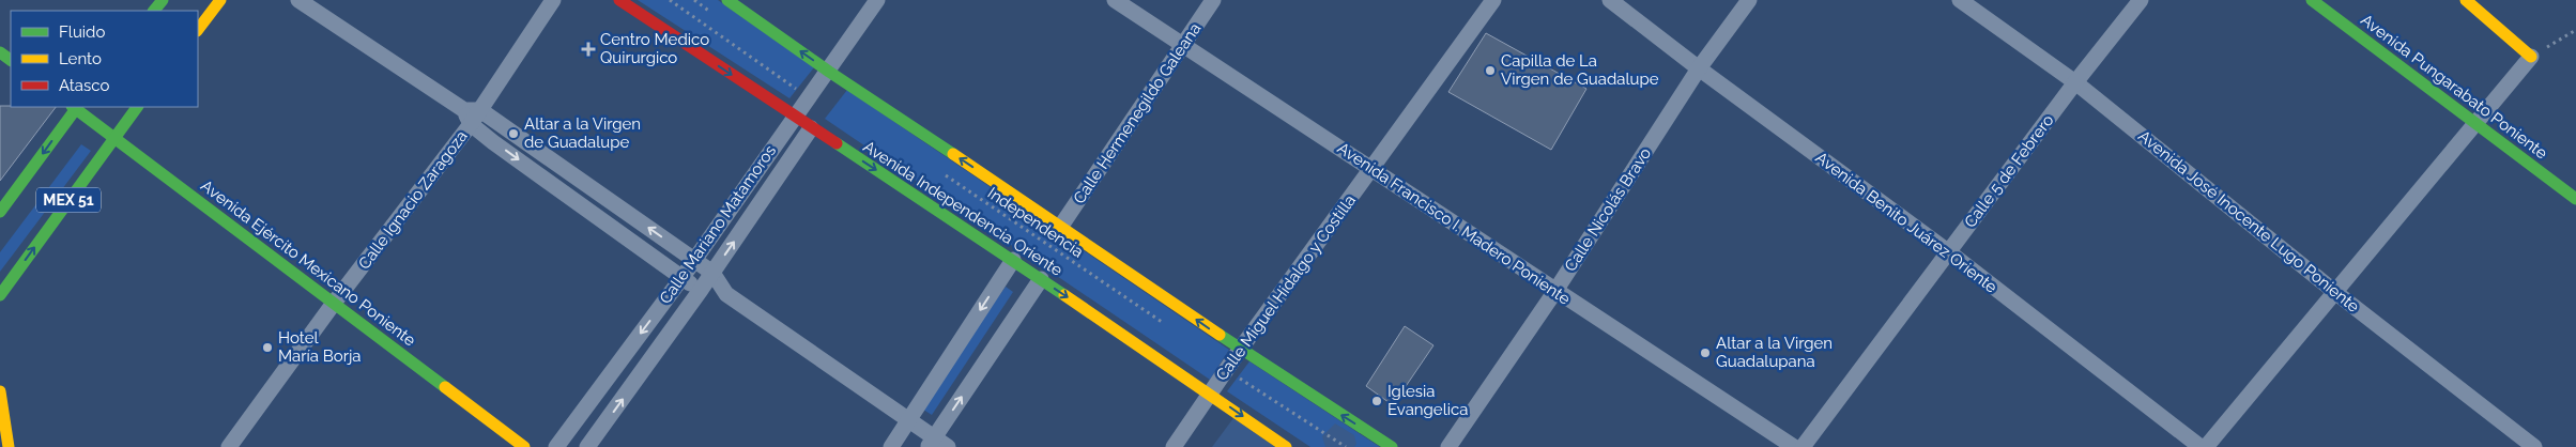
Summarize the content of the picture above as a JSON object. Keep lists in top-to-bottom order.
{
  "streets": {
    "street": [
      "Avenida Pungarabato Poniente",
      "Calle Hermenegildo Galeana",
      "Calle 5 de Febrero",
      "MEX 51",
      "Calle Ignacio Zaragoza",
      "Avenida Independencia Oriente",
      "Calle Nicolás Bravo",
      "Avenida José Inocente Lugo Poniente",
      "Avenida Benito Juárez Oriente",
      "Avenida Francisco I. Madero Poniente",
      "Calle Mariano Matamoros",
      "Avenida Ejército Mexicano Poniente",
      "Calle Miguel Hidalgo y Costilla"
    ],
    "path": ["Independencia"]
  },
  "crossings": [
    ["Calle Hermenegildo Galeana", "Avenida Francisco I. Madero Poniente"],
    ["Calle 5 de Febrero", "Avenida José Inocente Lugo Poniente"],
    ["Calle 5 de Febrero", "Avenida Benito Juárez Oriente"],
    ["MEX 51", "Avenida Ejército Mexicano Poniente"],
    ["Calle Ignacio Zaragoza", "Avenida Ejército Mexicano Poniente"],
    ["Avenida Independencia Oriente", "Calle Mariano Matamoros"],
    ["Avenida Independencia Oriente", "Calle Miguel Hidalgo y Costilla"],
    ["Calle Nicolás Bravo", "Avenida Benito Juárez Oriente"],
    ["Calle Nicolás Bravo", "Avenida Francisco I. Madero Poniente"],
    ["Avenida Francisco I. Madero Poniente", "Calle Miguel Hidalgo y Costilla"]
  ],
  "places": {
    "health": ["Centro Medico Quirurgico"],
    "other": [
      "Capilla de La Virgen de Guadalupe",
      "Altar a la Virgen de Guadalupe",
      "Hotel María Borja",
      "Altar a la Virgen Guadalupana",
      "Iglesia Evangelica"
    ]
  },
  "legend": ["Fluido", "Lento", "Atasco"]
}
